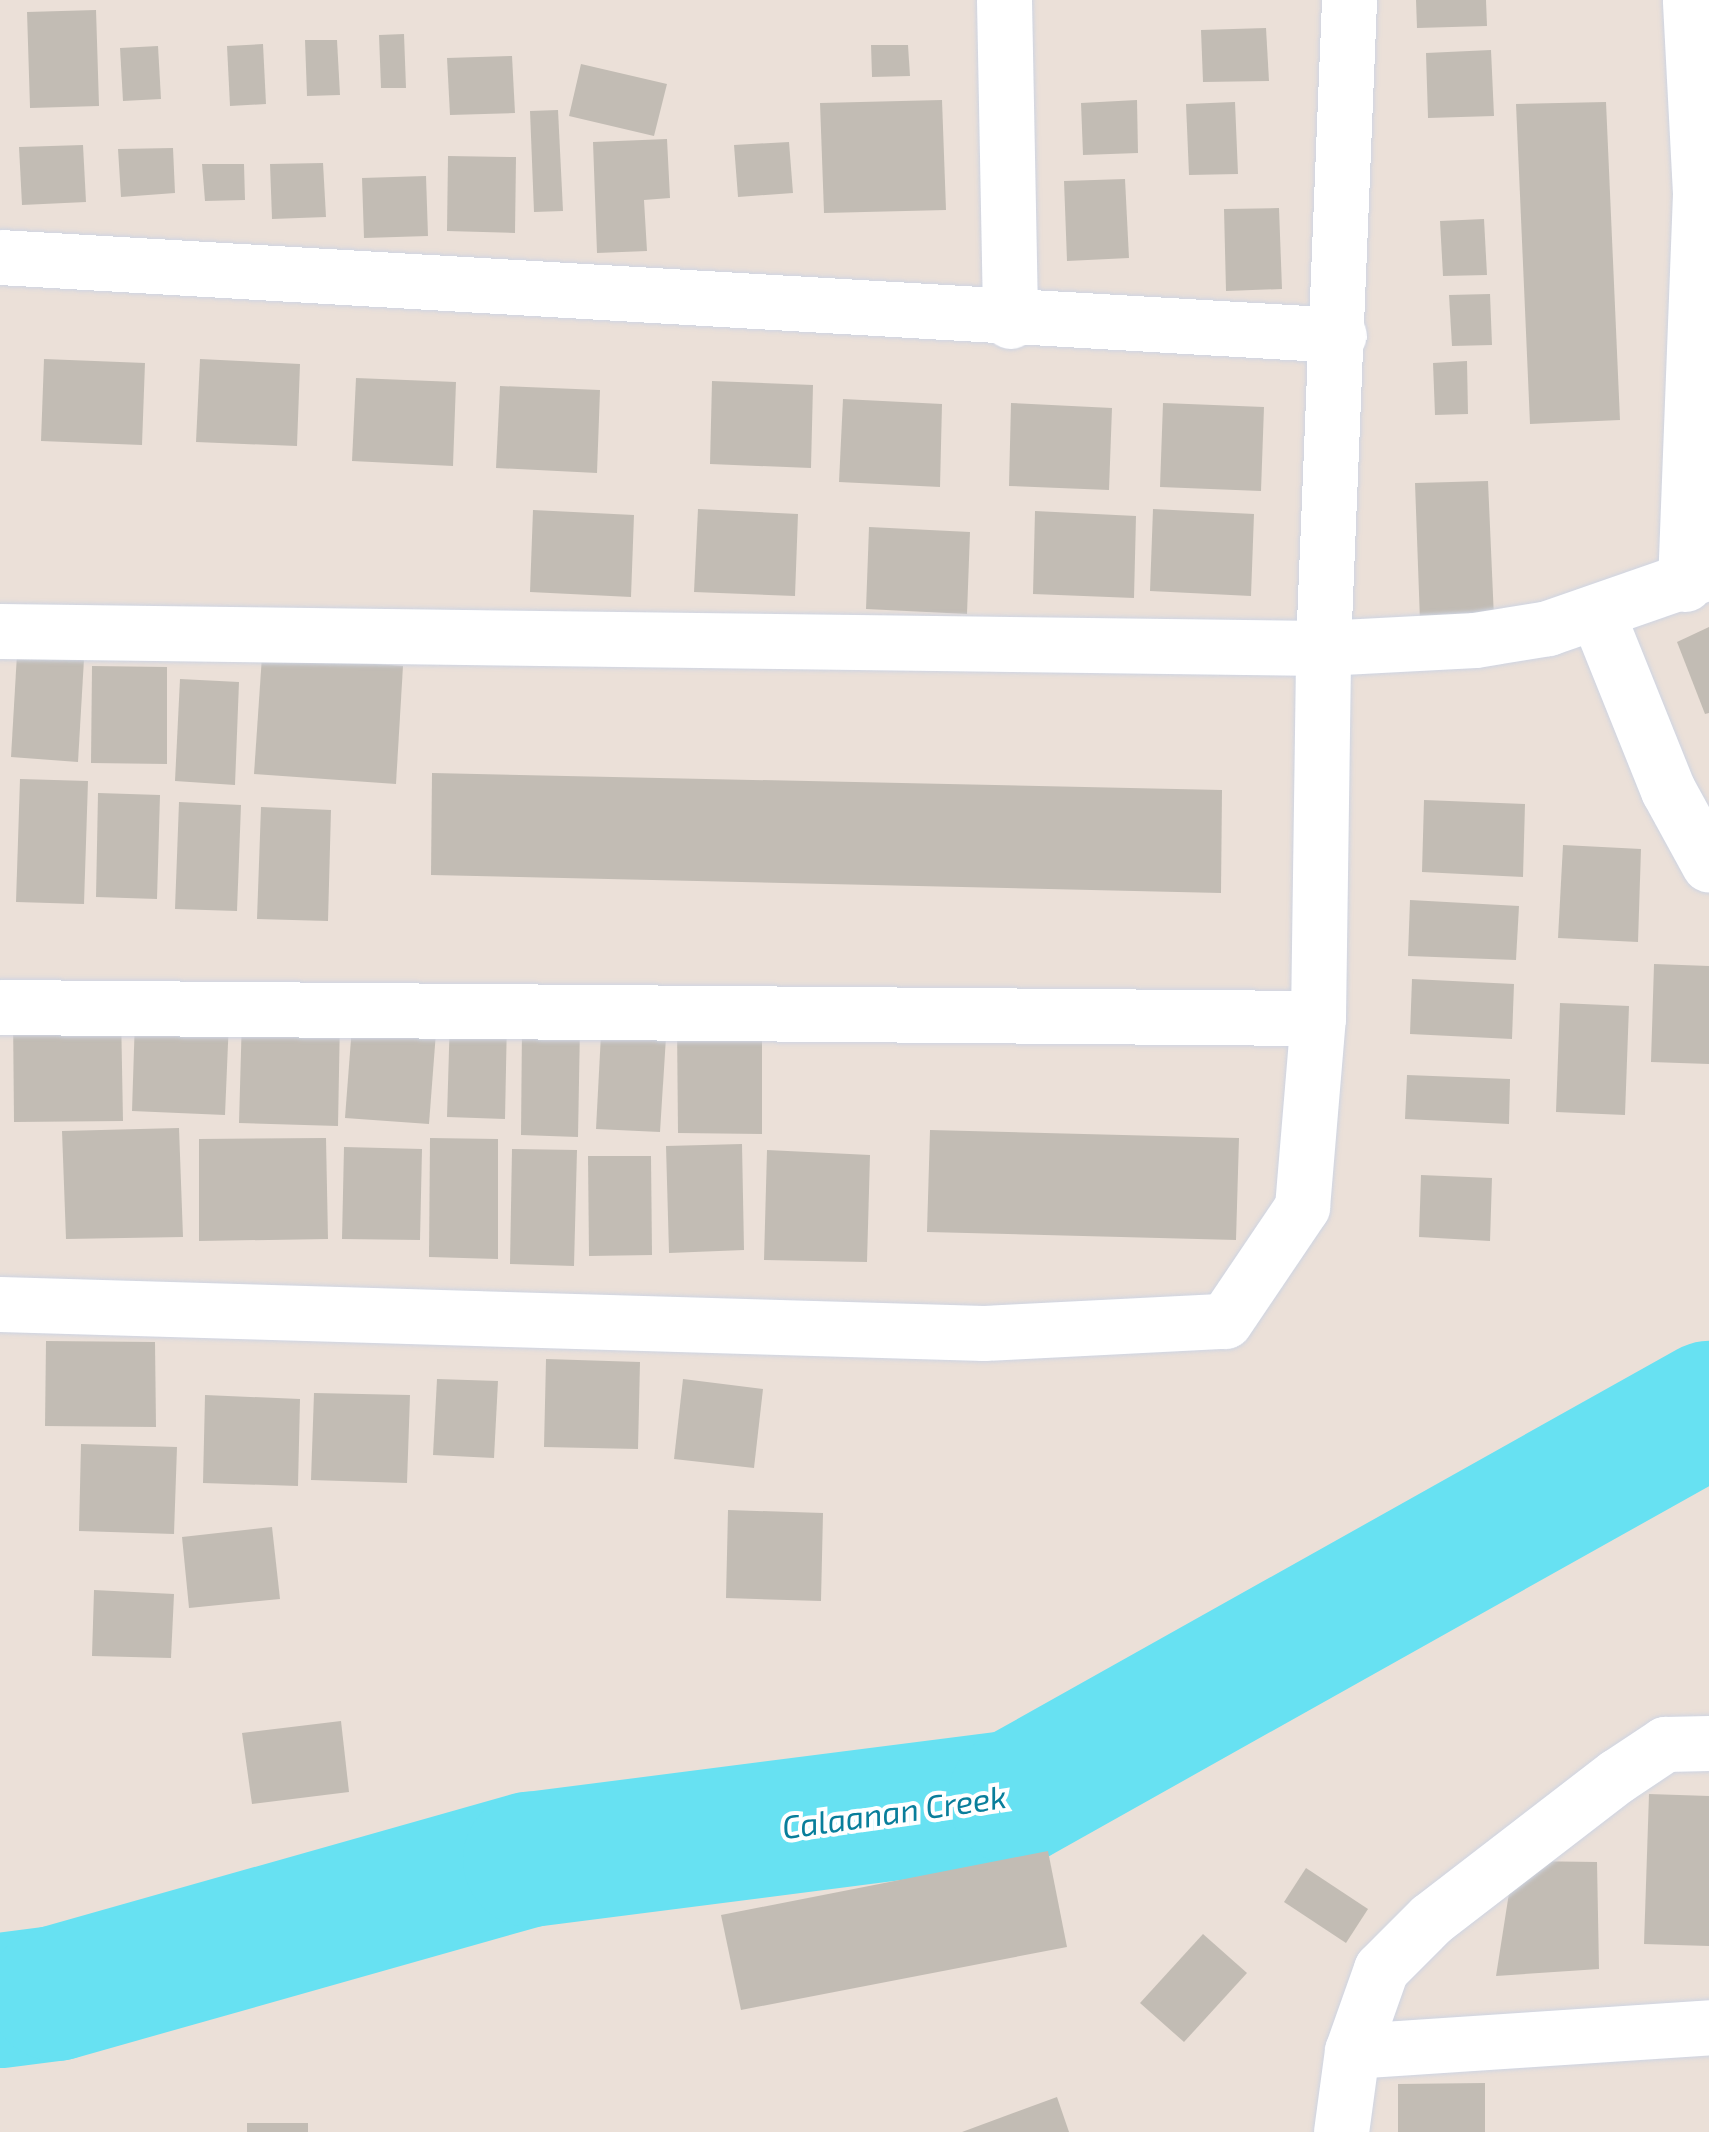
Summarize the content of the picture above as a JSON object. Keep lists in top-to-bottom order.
{
  "water": ["Calaanan Creek"]
}
